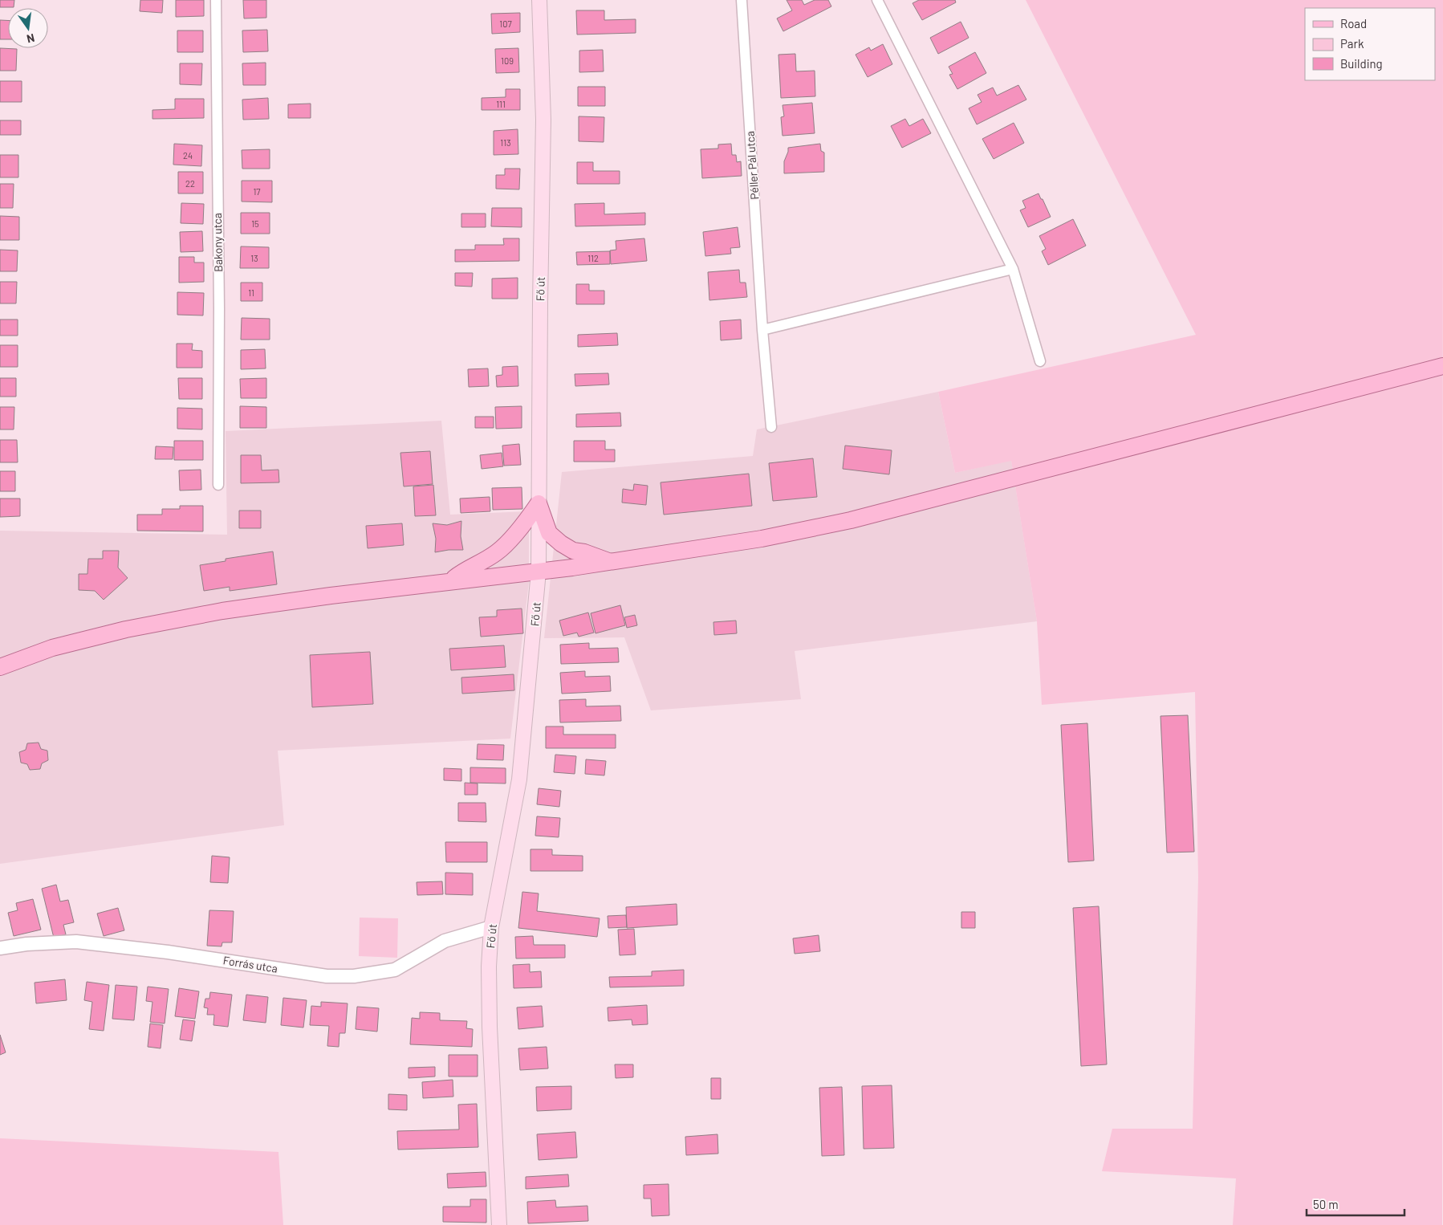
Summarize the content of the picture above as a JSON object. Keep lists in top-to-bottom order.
{
  "streets": {
    "main road": ["Fő út"],
    "street": ["Péller Pál utca", "Bakony utca", "Forrás utca"]
  },
  "crossings": [
    ["Fő út", "Forrás utca"]
  ],
  "house_numbers": [
    "107",
    "109",
    "111",
    "113",
    "24",
    "22",
    "17",
    "15",
    "13",
    "112",
    "11"
  ],
  "legend": ["Road", "Park", "Building"],
  "scale_bar": "50 m",
  "north": "bottom"
}
